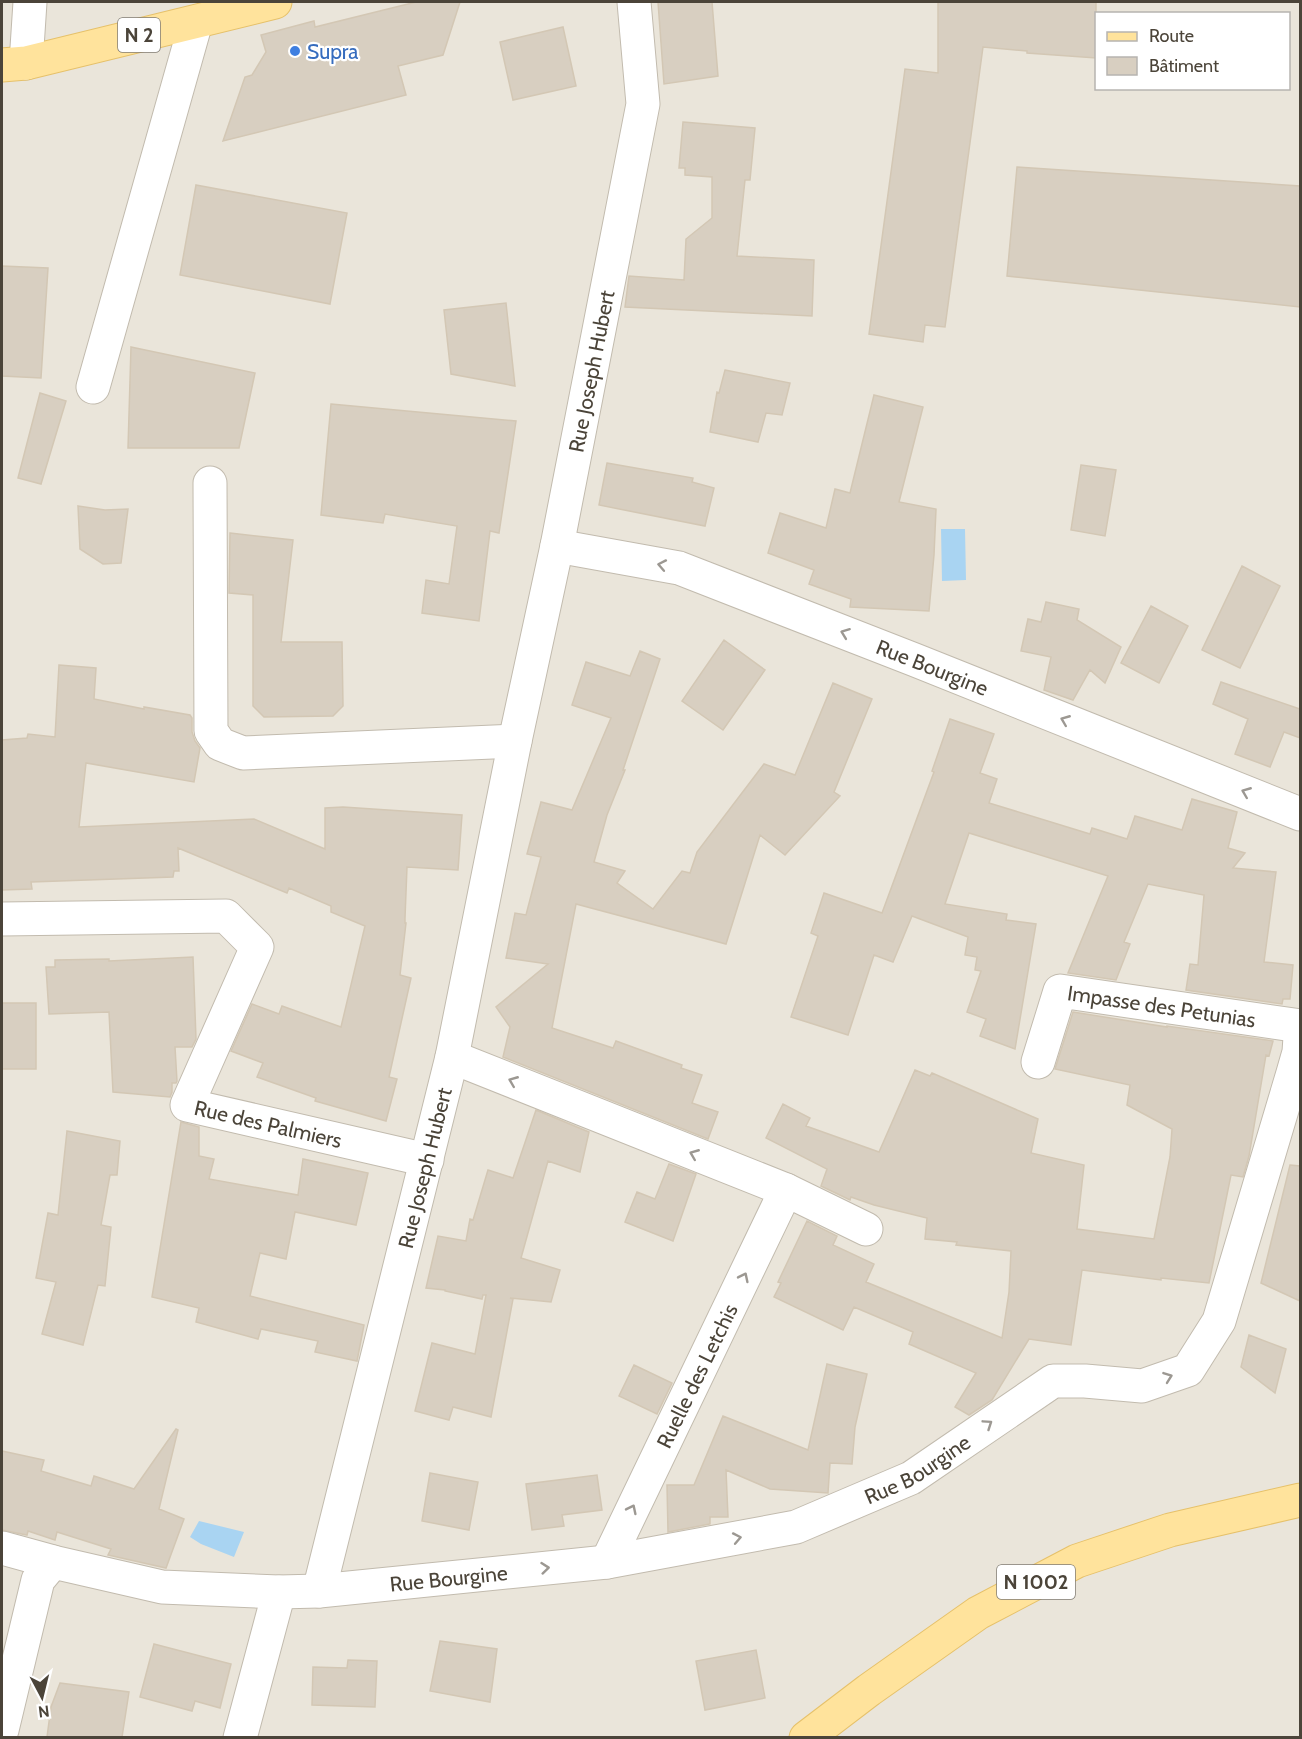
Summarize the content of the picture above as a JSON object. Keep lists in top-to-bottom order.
{
  "streets": {
    "main road": ["N 2", "N 1002"],
    "street": [
      "Rue Joseph Hubert",
      "Rue Bourgine",
      "Impasse des Petunias",
      "Rue des Palmiers",
      "Ruelle des Letchis"
    ]
  },
  "crossings": [
    ["Rue Joseph Hubert", "Rue Bourgine"],
    ["Rue Joseph Hubert", "Rue des Palmiers"],
    ["Rue Bourgine", "Ruelle des Letchis"]
  ],
  "one_way": ["Ruelle des Letchis"],
  "places": ["Supra"],
  "legend": ["Route", "Bâtiment"],
  "north": "bottom"
}
